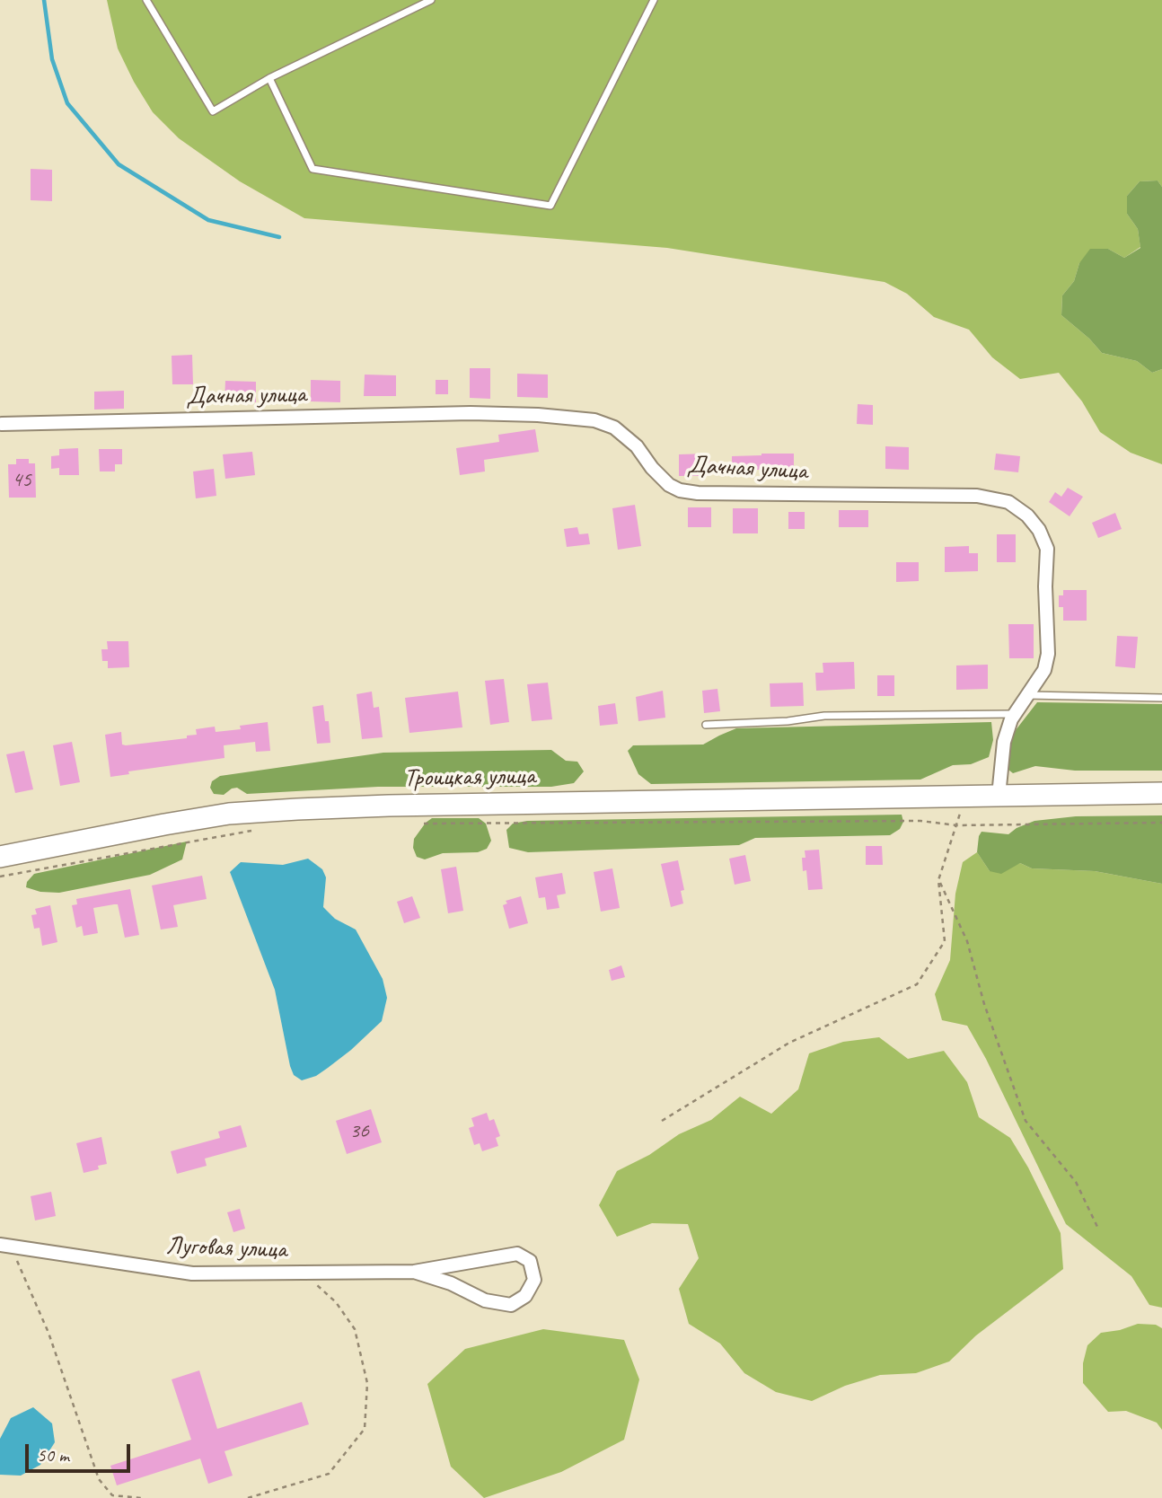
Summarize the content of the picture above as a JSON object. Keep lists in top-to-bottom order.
{
  "streets": {
    "main road": ["Троицкая улица"],
    "street": ["Дачная улица", "Луговая улица"]
  },
  "crossings": [
    ["Дачная улица", "Троицкая улица"]
  ],
  "house_numbers": ["45", "36"],
  "scale_bar": "50 m"
}
